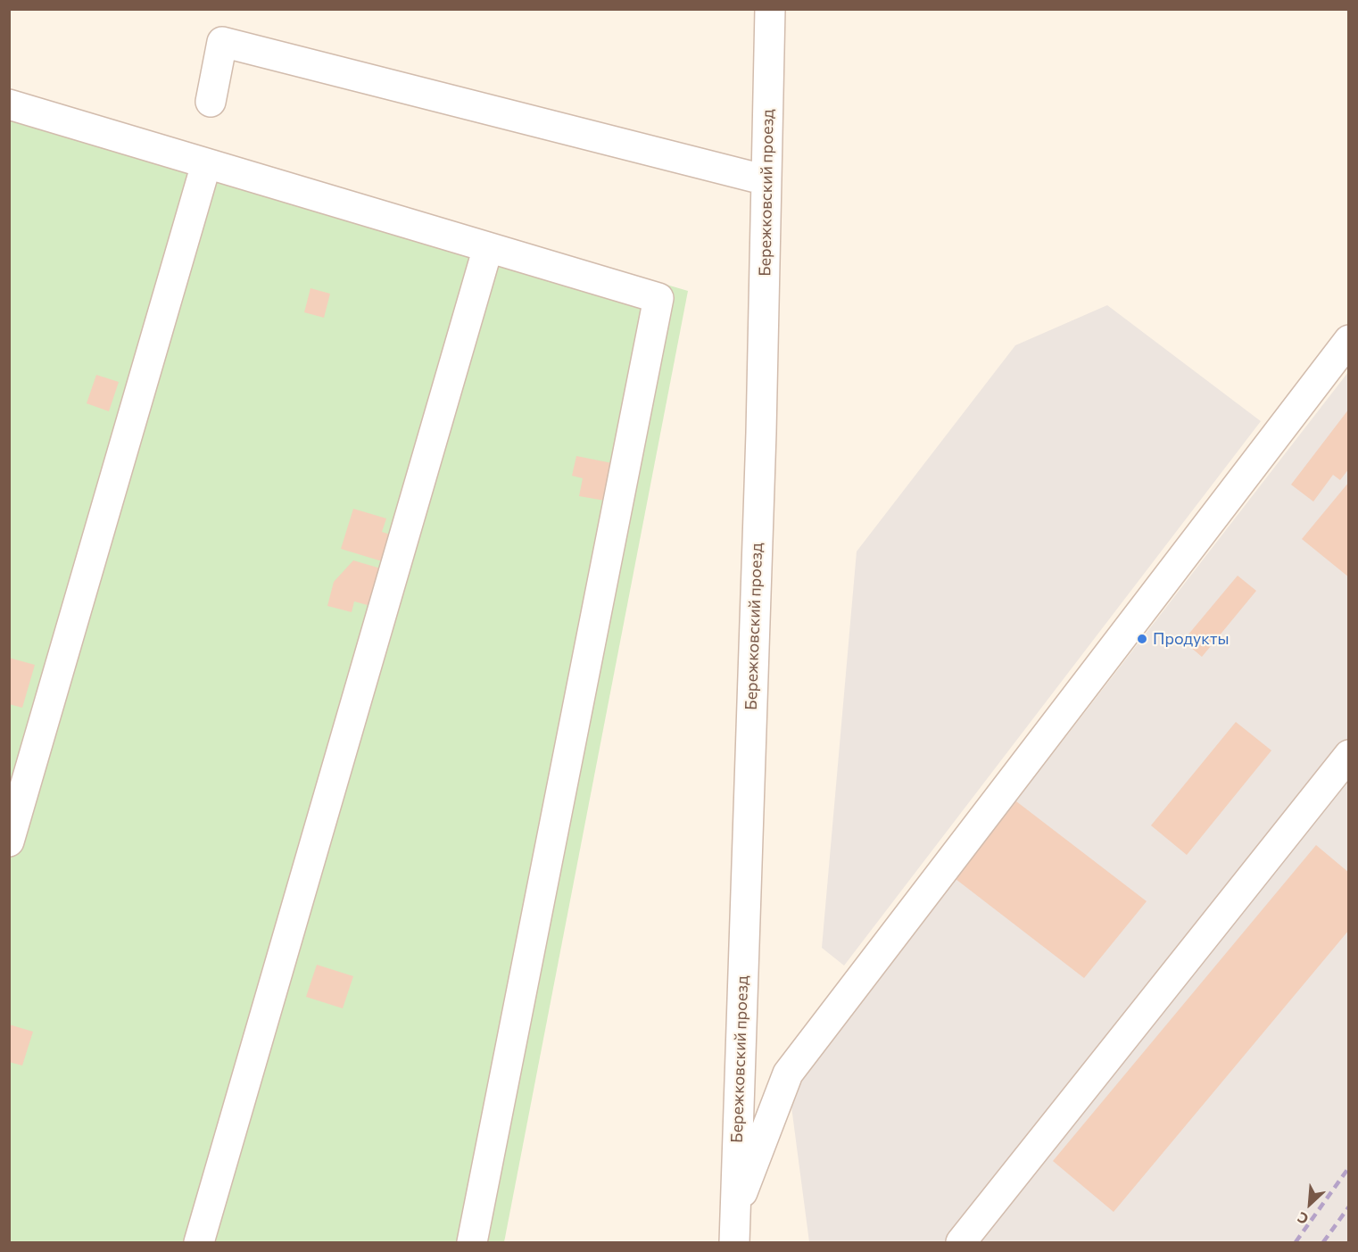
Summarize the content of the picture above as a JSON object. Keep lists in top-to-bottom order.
{
  "streets": {
    "street": ["Бережковский проезд"]
  },
  "places": ["Продукты"],
  "north": "bottom left"
}
